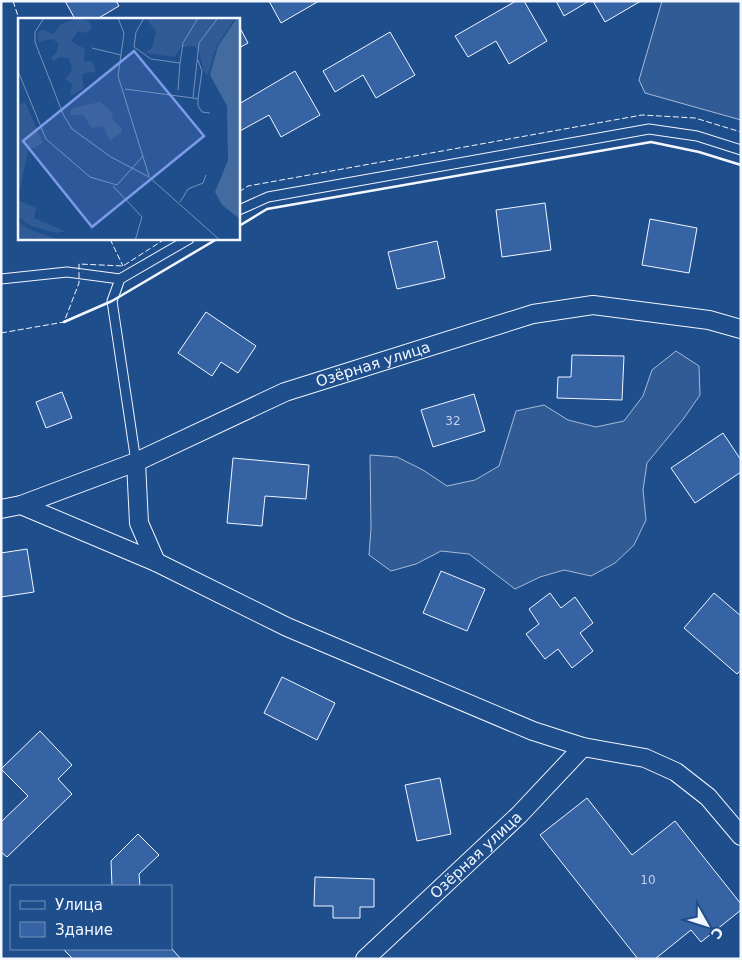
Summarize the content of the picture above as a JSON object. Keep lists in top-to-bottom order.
{
  "streets": {
    "street": ["Озёрная улица"]
  },
  "house_numbers": ["32", "10"],
  "legend": ["Улица", "Здание"],
  "north": "bottom right"
}
